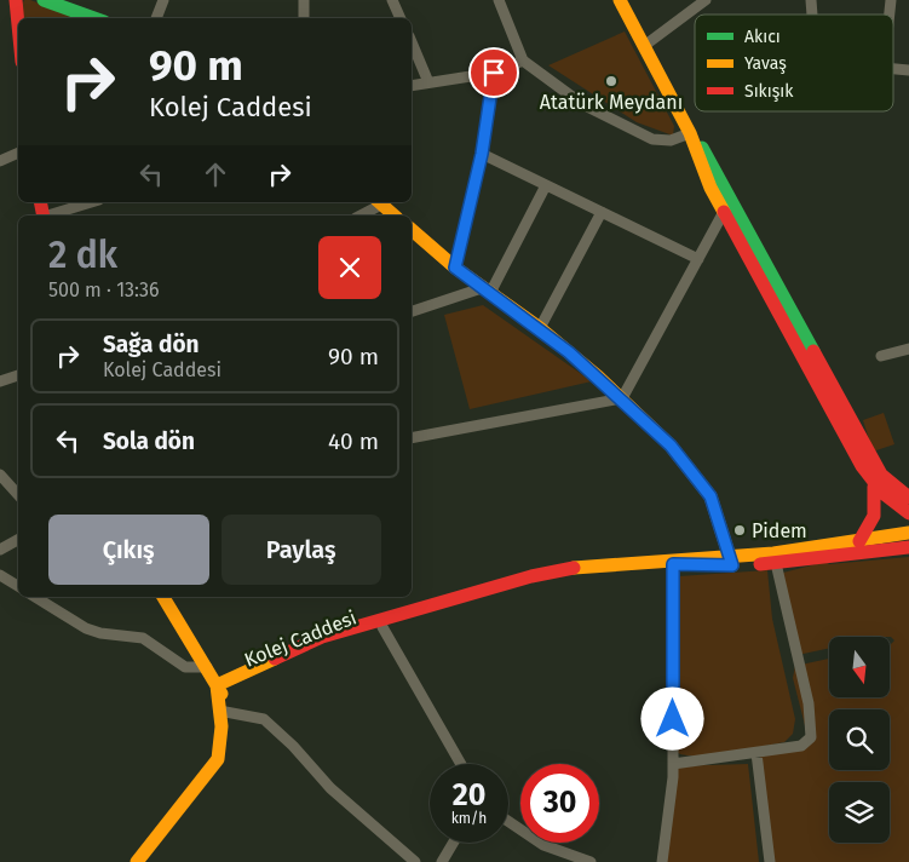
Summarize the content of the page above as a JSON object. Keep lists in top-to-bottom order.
{
  "streets": {
    "street": ["Kolej Caddesi"]
  },
  "places": ["Atatürk Meydanı", "Pidem"],
  "legend": ["Akıcı", "Yavaş", "Sıkışık"],
  "north": "bottom",
  "page": {
    "turn": ["90 m", "Kolej Caddesi"],
    "heading": ["2 dk", "500 m · 13:36"],
    "list": [
      {
        "name": "Sağa dön",
        "note": "Kolej Caddesi",
        "value": "90 m"
      },
      {
        "name": "Sola dön",
        "value": "40 m"
      }
    ],
    "buttons": ["Çıkış", "Paylaş"],
    "speed": "20 km/h",
    "limit": "30"
  }
}
